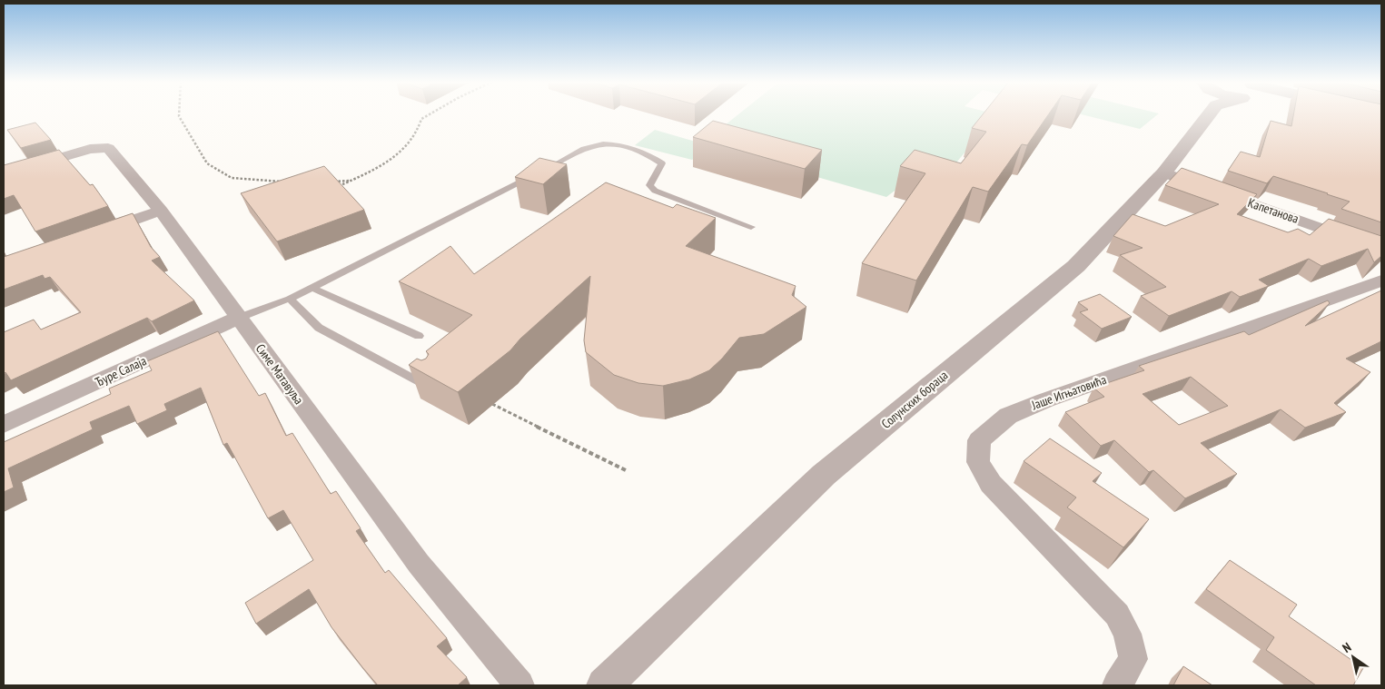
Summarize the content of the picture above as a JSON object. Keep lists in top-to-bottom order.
{
  "streets": {
    "street": [
      "Капетанова",
      "Ђуре Салаја",
      "Симе Матавуља",
      "Јаше Игњатовића",
      "Солунских бораца"
    ]
  },
  "crossings": [
    ["Капетанова", "Солунских бораца"],
    ["Ђуре Салаја", "Симе Матавуља"]
  ],
  "north": "top left"
}
